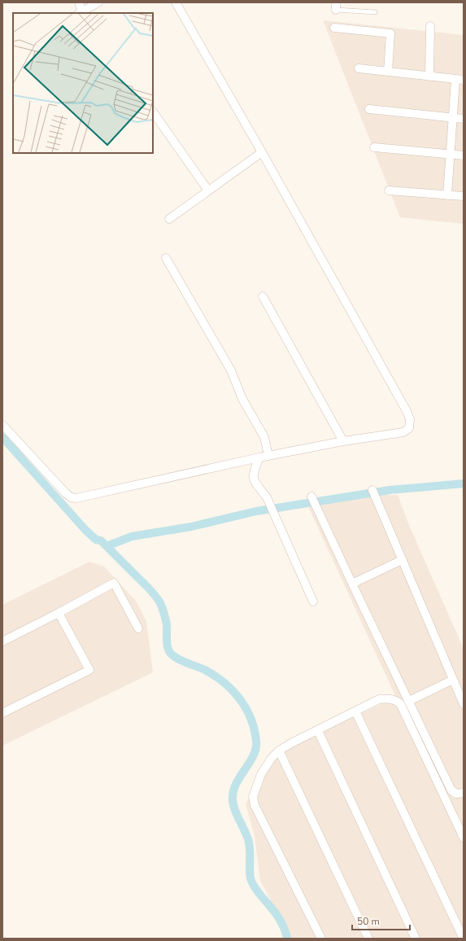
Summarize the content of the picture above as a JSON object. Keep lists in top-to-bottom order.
{
  "scale_bar": "50 m"
}
